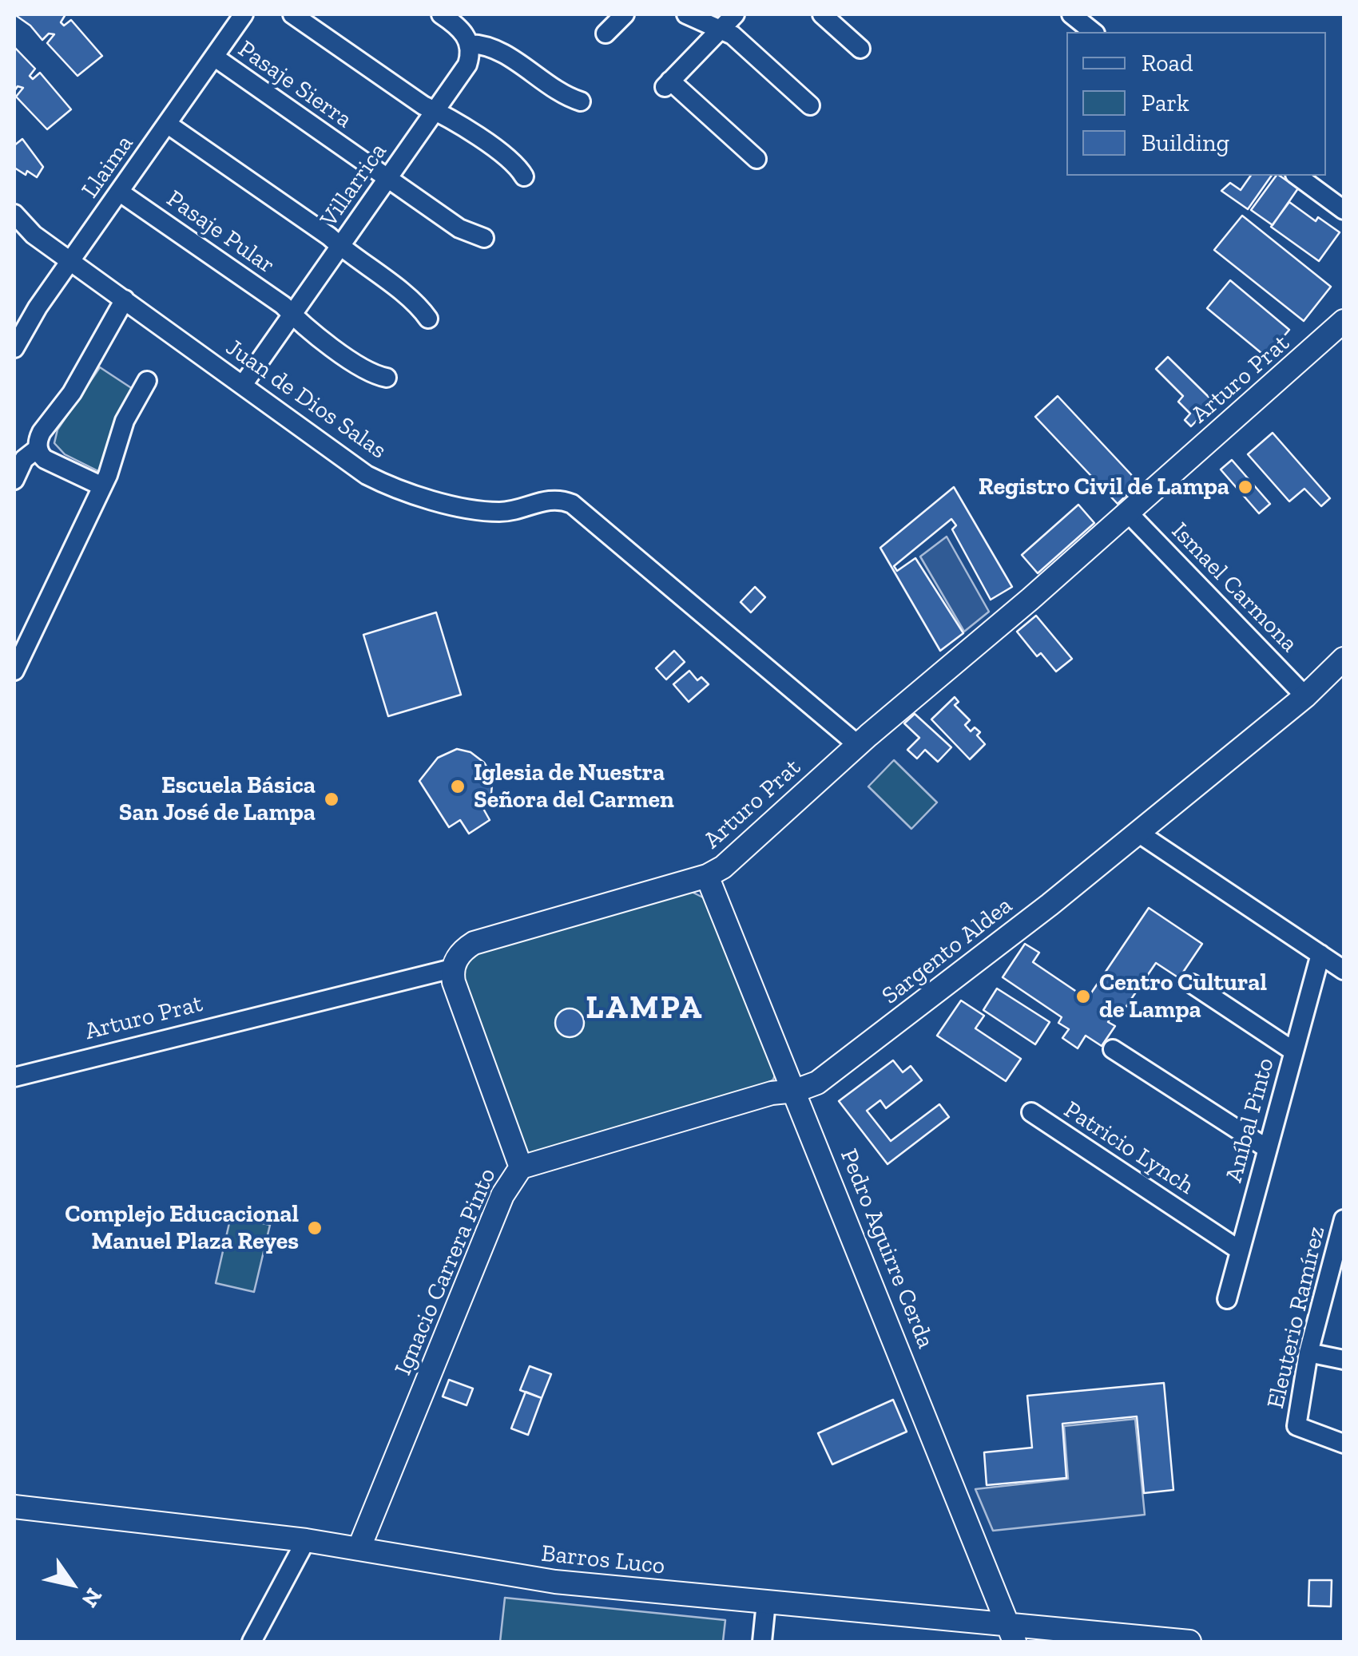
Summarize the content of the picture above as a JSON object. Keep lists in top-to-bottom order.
{
  "streets": {
    "main road": [
      "Arturo Prat",
      "Sargento Aldea",
      "Pedro Aguirre Cerda",
      "Ignacio Carrera Pinto",
      "Barros Luco"
    ],
    "street": [
      "Pasaje Sierra",
      "Llaima",
      "Villarrica",
      "Pasaje Pular",
      "Juan de Dios Salas",
      "Ismael Carmona",
      "Aníbal Pinto",
      "Patricio Lynch",
      "Eleuterio Ramírez"
    ]
  },
  "crossings": [
    ["Pasaje Sierra", "Llaima"],
    ["Pasaje Sierra", "Villarrica"],
    ["Llaima", "Pasaje Pular"],
    ["Llaima", "Juan de Dios Salas"],
    ["Villarrica", "Pasaje Pular"],
    ["Villarrica", "Juan de Dios Salas"],
    ["Arturo Prat", "Juan de Dios Salas"],
    ["Arturo Prat", "Ismael Carmona"],
    ["Arturo Prat", "Pedro Aguirre Cerda"],
    ["Arturo Prat", "Ignacio Carrera Pinto"],
    ["Ismael Carmona", "Sargento Aldea"],
    ["Sargento Aldea", "Pedro Aguirre Cerda"],
    ["Sargento Aldea", "Ignacio Carrera Pinto"],
    ["Aníbal Pinto", "Patricio Lynch"],
    ["Pedro Aguirre Cerda", "Barros Luco"],
    ["Ignacio Carrera Pinto", "Barros Luco"]
  ],
  "districts": ["LAMPA"],
  "places": [
    "Registro Civil de Lampa",
    "Iglesia de Nuestra Señora del Carmen",
    "Escuela Básica San José de Lampa",
    "Centro Cultural de Lampa",
    "Complejo Educacional Manuel Plaza Reyes"
  ],
  "legend": ["Road", "Park", "Building"],
  "north": "bottom right"
}
